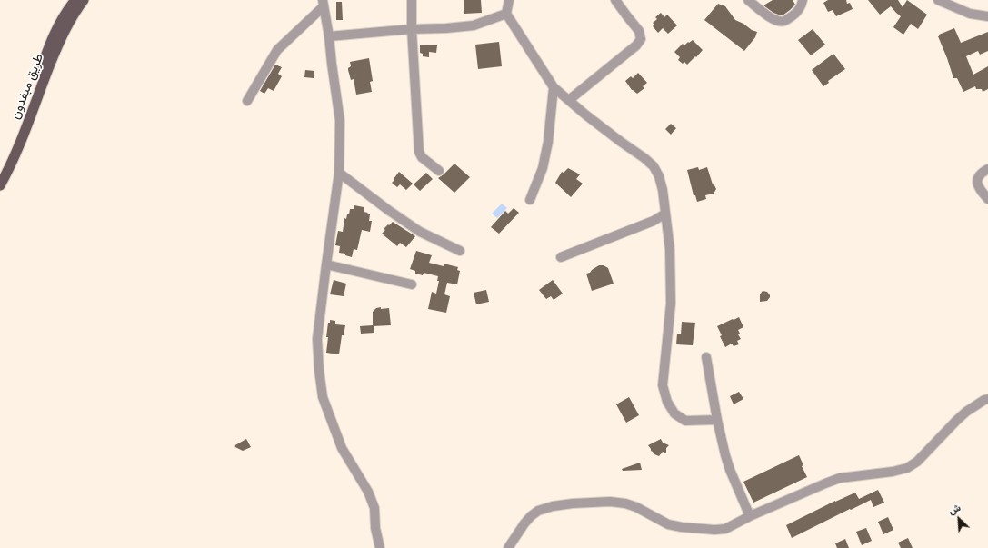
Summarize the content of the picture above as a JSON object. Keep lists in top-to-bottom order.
{
  "streets": {
    "main road": ["طريق ميفدون"]
  },
  "north": "top left"
}
